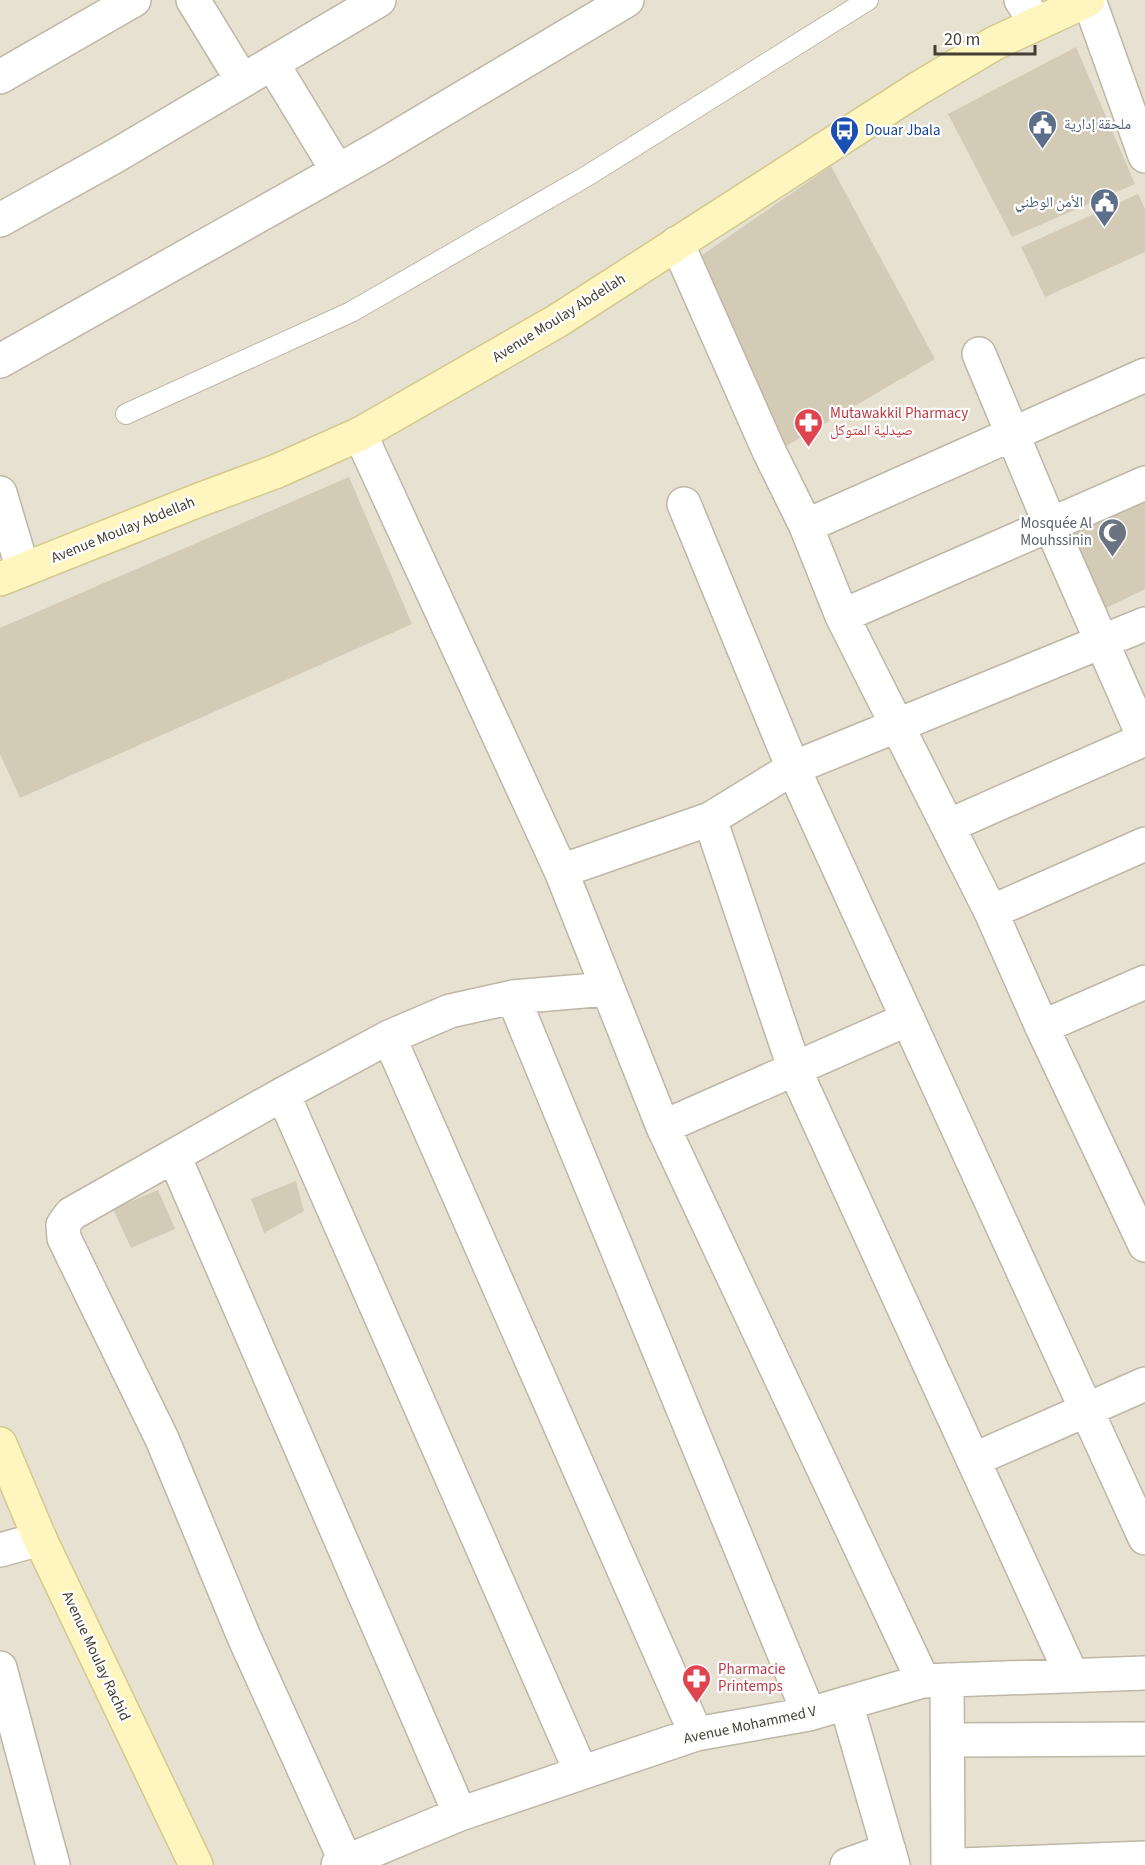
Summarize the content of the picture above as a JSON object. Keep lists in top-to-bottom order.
{
  "streets": {
    "street": ["Avenue Moulay Abdellah", "Avenue Moulay Rachid", "Avenue Mohammed V"]
  },
  "places": {
    "public building": ["ملحقة إدارية", "الأمن الوطني"],
    "bus stop": ["Douar Jbala"],
    "pharmacy": ["Mutawakkil Pharmacy صيدلية المتوكل", "Pharmacie Printemps"],
    "mosque": ["Mosquée Al Mouhssinin"]
  },
  "scale_bar": "20 m"
}
